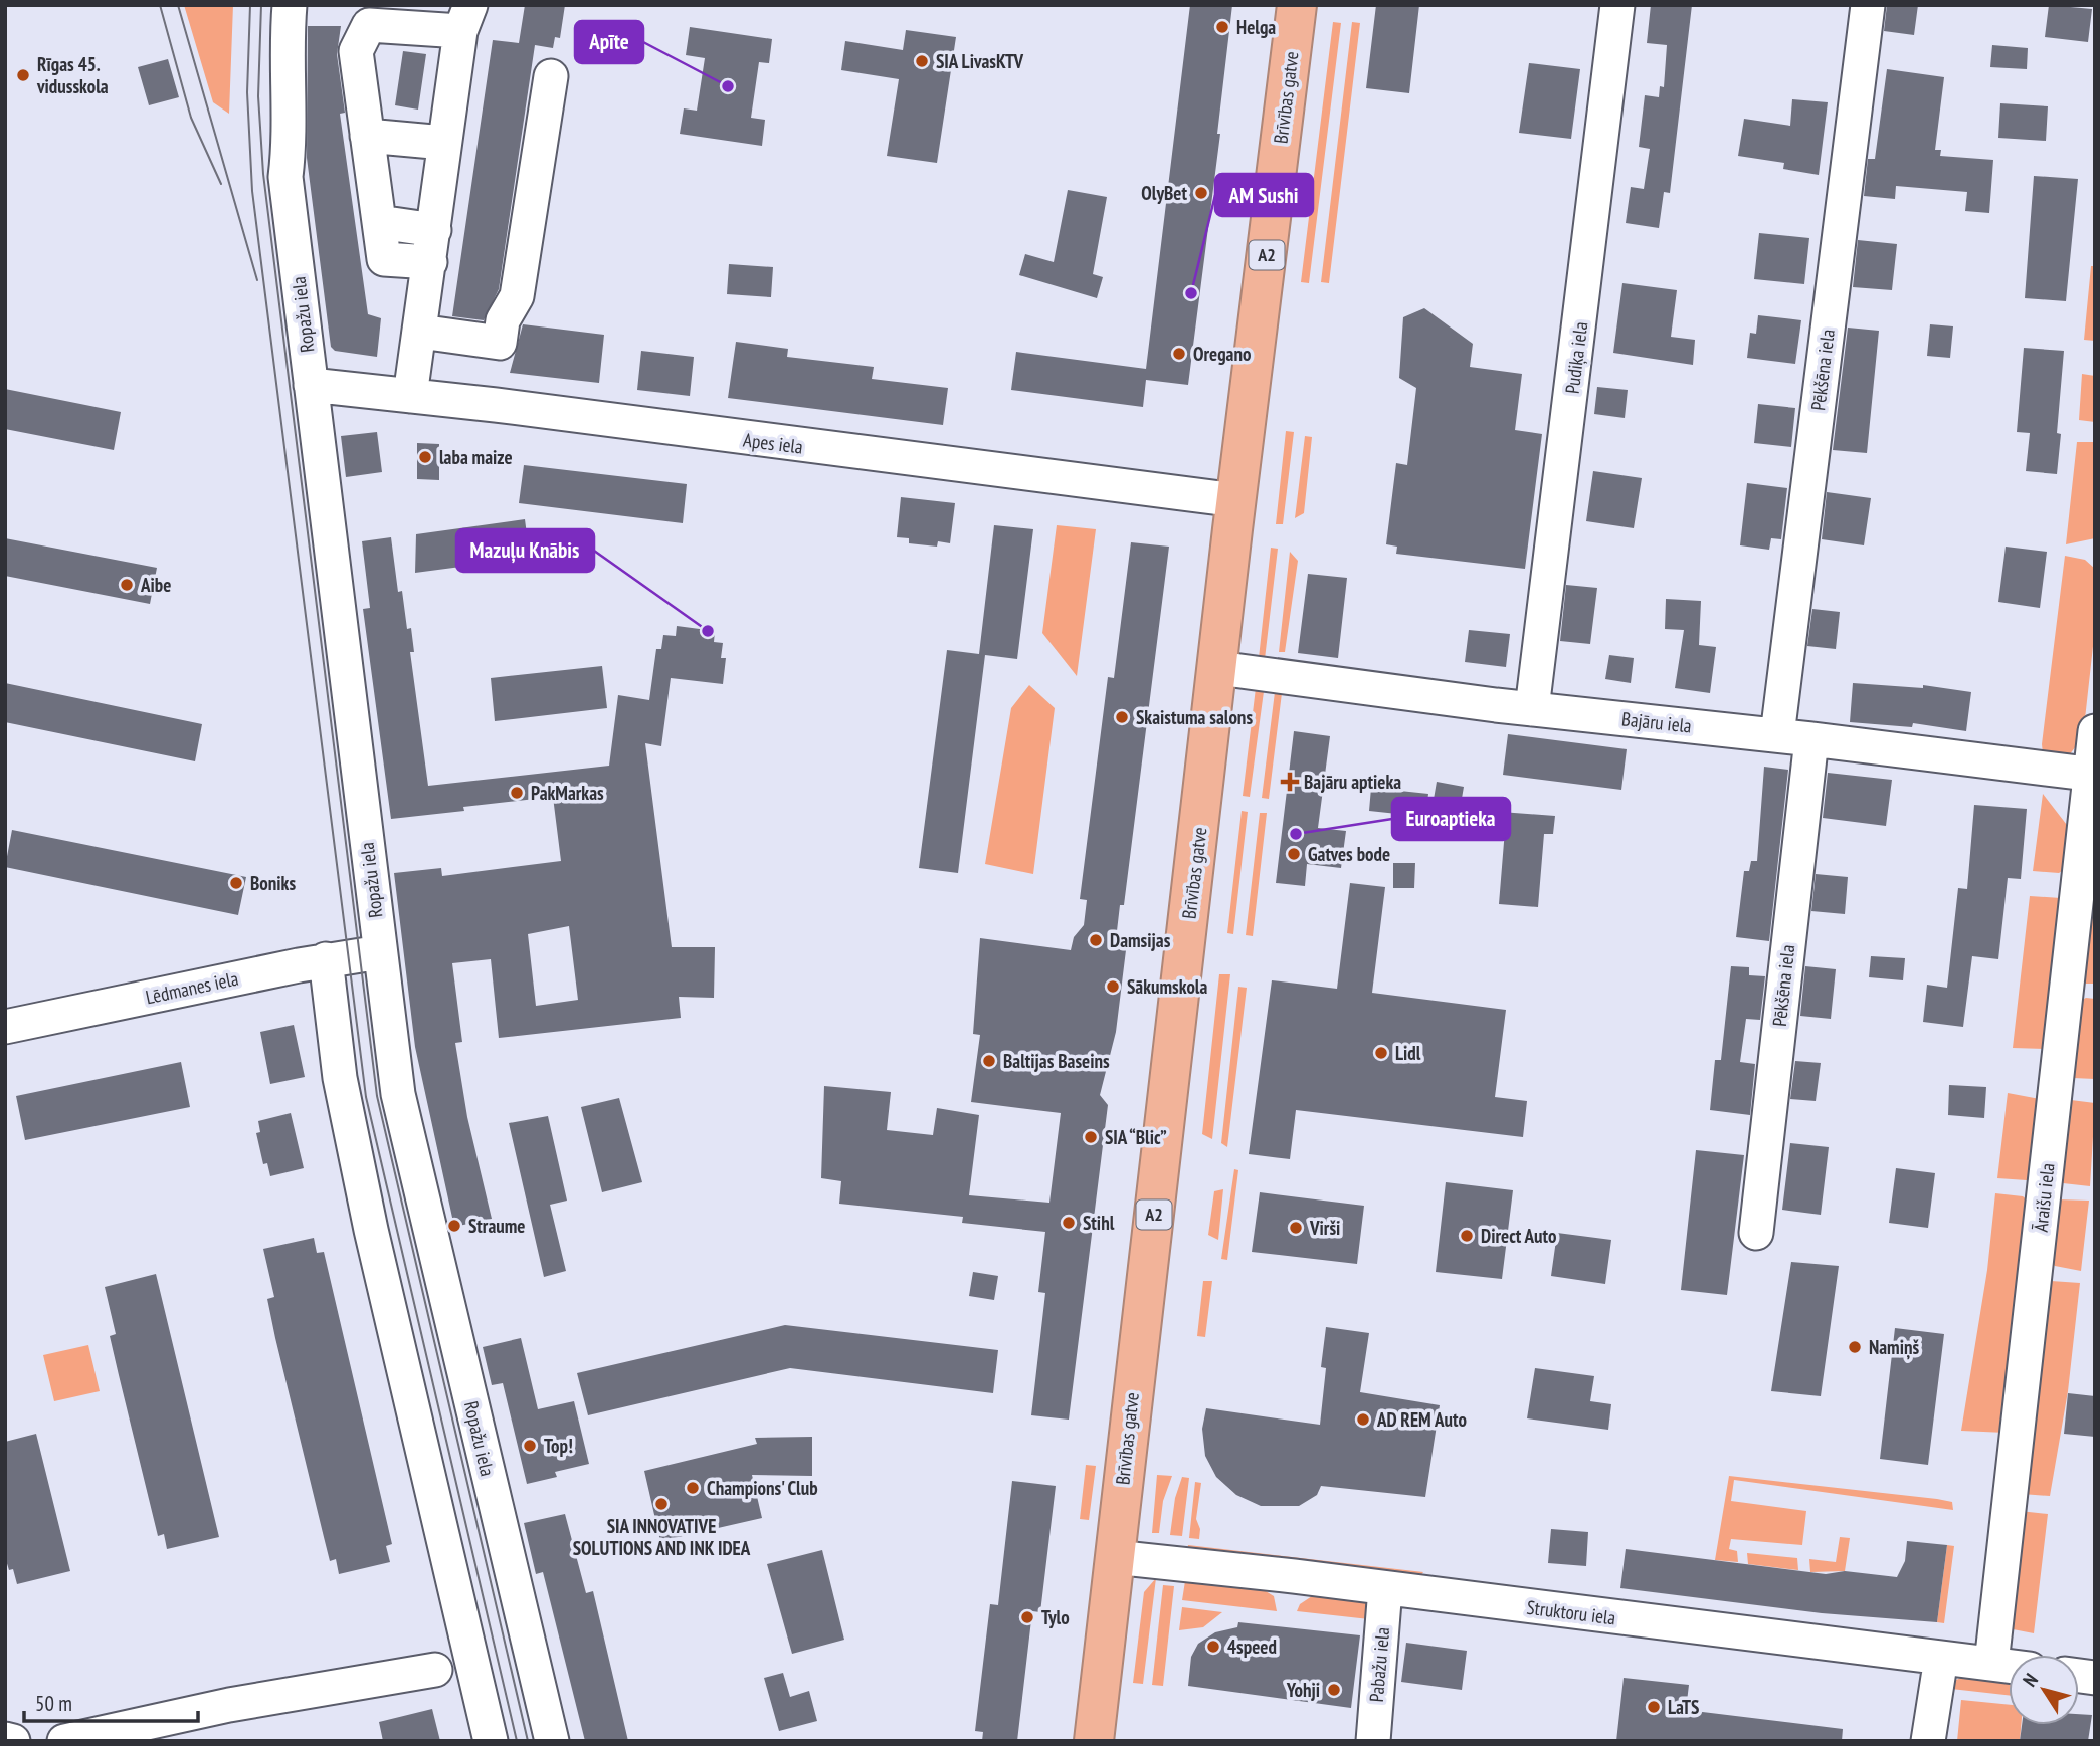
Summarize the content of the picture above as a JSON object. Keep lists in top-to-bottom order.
{
  "streets": {
    "highway": ["Brīvības gatve", "A2"],
    "street": [
      "Ropažu iela",
      "Pudiķa iela",
      "Pēkšēna iela",
      "Apes iela",
      "Bajāru iela",
      "Lēdmanes iela",
      "Āraišu iela",
      "Struktoru iela",
      "Pabažu iela"
    ]
  },
  "crossings": [
    ["Brīvības gatve", "Apes iela"],
    ["Brīvības gatve", "Bajāru iela"],
    ["Brīvības gatve", "Struktoru iela"],
    ["Ropažu iela", "Apes iela"],
    ["Ropažu iela", "Lēdmanes iela"],
    ["Pudiķa iela", "Bajāru iela"],
    ["Pēkšēna iela", "Bajāru iela"],
    ["Bajāru iela", "Āraišu iela"],
    ["Āraišu iela", "Struktoru iela"],
    ["Struktoru iela", "Pabažu iela"]
  ],
  "places": {
    "other": [
      "Helga",
      "SIA LivasKTV",
      "Rīgas 45. vidusskola",
      "Apīte",
      "OlyBet",
      "AM Sushi",
      "Oregano",
      "laba maize",
      "Aibe",
      "Mazuļu Knābis",
      "Skaistuma salons",
      "PakMarkas",
      "Euroaptieka",
      "Gatves bode",
      "Boniks",
      "Damsijas",
      "Sākumskola",
      "Lidl",
      "Baltijas Baseins",
      "SIA “Blic”",
      "Stihl",
      "Straume",
      "Virši",
      "Direct Auto",
      "Namiņš",
      "AD REM Auto",
      "Top!",
      "Champions' Club",
      "SIA INNOVATIVE SOLUTIONS AND INK IDEA",
      "Tylo",
      "4speed",
      "Yohji",
      "LaTS"
    ],
    "health": ["Bajāru aptieka"]
  },
  "scale_bar": "50 m",
  "north": "top left"
}
